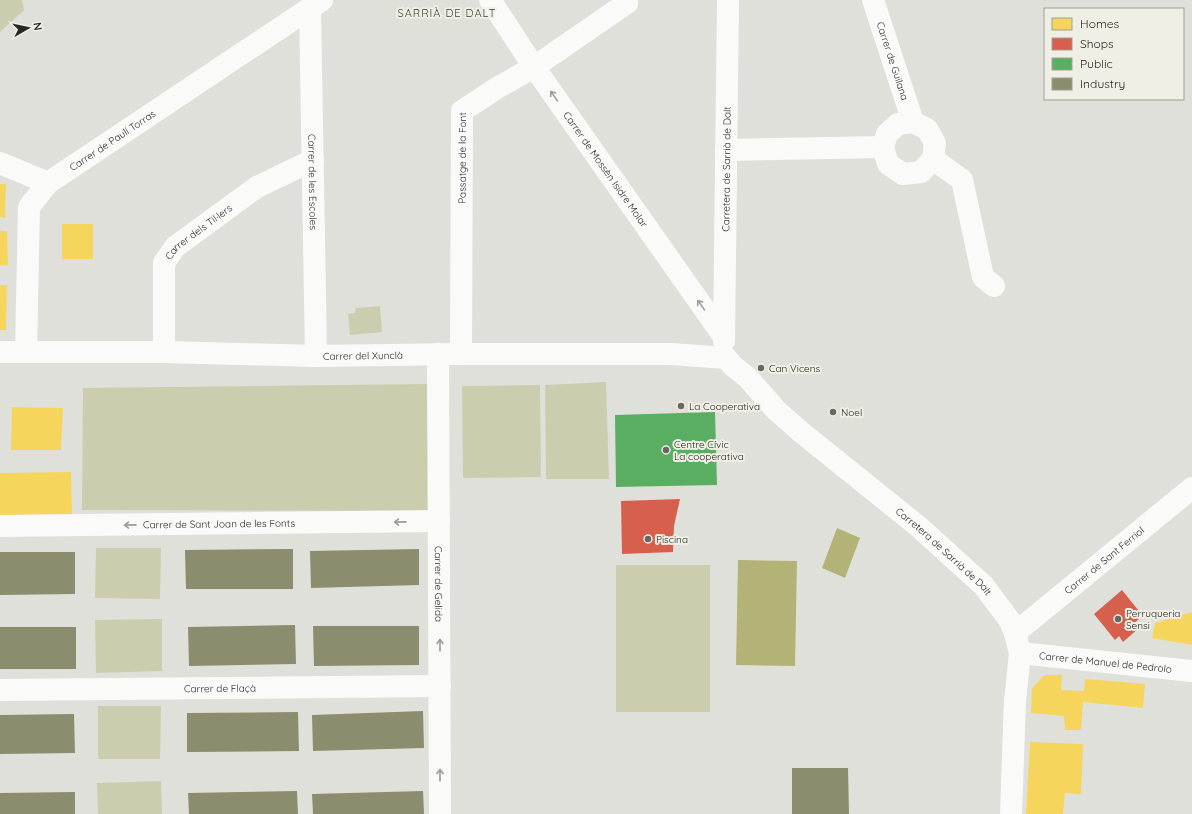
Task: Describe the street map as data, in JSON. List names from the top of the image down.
{
  "streets": {
    "street": [
      "Carrer de Guilana",
      "Carrer de Paulí Torras",
      "Passatge de la Font",
      "Carrer de Mossèn Isidre Molar",
      "Carretera de Sarrià de Dalt",
      "Carrer de les Escoles",
      "Carrer dels Til·lers",
      "Carrer del Xunclà",
      "Carrer de Sant Joan de les Fonts",
      "Carrer de Sant Ferriol",
      "Carrer de Gelida",
      "Carrer de Manuel de Pedrolo",
      "Carrer de Flaçà"
    ]
  },
  "crossings": [
    ["Carrer de Paulí Torras", "Carrer de les Escoles"],
    ["Carrer de Paulí Torras", "Carrer del Xunclà"],
    ["Passatge de la Font", "Carrer de Mossèn Isidre Molar"],
    ["Passatge de la Font", "Carrer del Xunclà"],
    ["Carrer de Mossèn Isidre Molar", "Carretera de Sarrià de Dalt"],
    ["Carrer de Mossèn Isidre Molar", "Carrer del Xunclà"],
    ["Carretera de Sarrià de Dalt", "Carrer del Xunclà"],
    ["Carretera de Sarrià de Dalt", "Carrer de Sant Ferriol"],
    ["Carretera de Sarrià de Dalt", "Carrer de Manuel de Pedrolo"],
    ["Carrer de les Escoles", "Carrer dels Til·lers"],
    ["Carrer de les Escoles", "Carrer del Xunclà"],
    ["Carrer dels Til·lers", "Carrer del Xunclà"],
    ["Carrer del Xunclà", "Carrer de Gelida"],
    ["Carrer de Sant Joan de les Fonts", "Carrer de Gelida"],
    ["Carrer de Sant Ferriol", "Carrer de Manuel de Pedrolo"],
    ["Carrer de Gelida", "Carrer de Flaçà"]
  ],
  "one_way": ["Carrer de Mossèn Isidre Molar", "Carrer de Sant Joan de les Fonts", "Carrer de Gelida"],
  "districts": ["SARRIÀ DE DALT"],
  "places": [
    "Can Vicens",
    "La Cooperativa",
    "Noel",
    "Centre Cívic La cooperativa",
    "Piscina",
    "Perruqueria Sensi"
  ],
  "legend": [
    "Homes",
    "Shops",
    "Public",
    "Industry"
  ],
  "north": "right"
}
